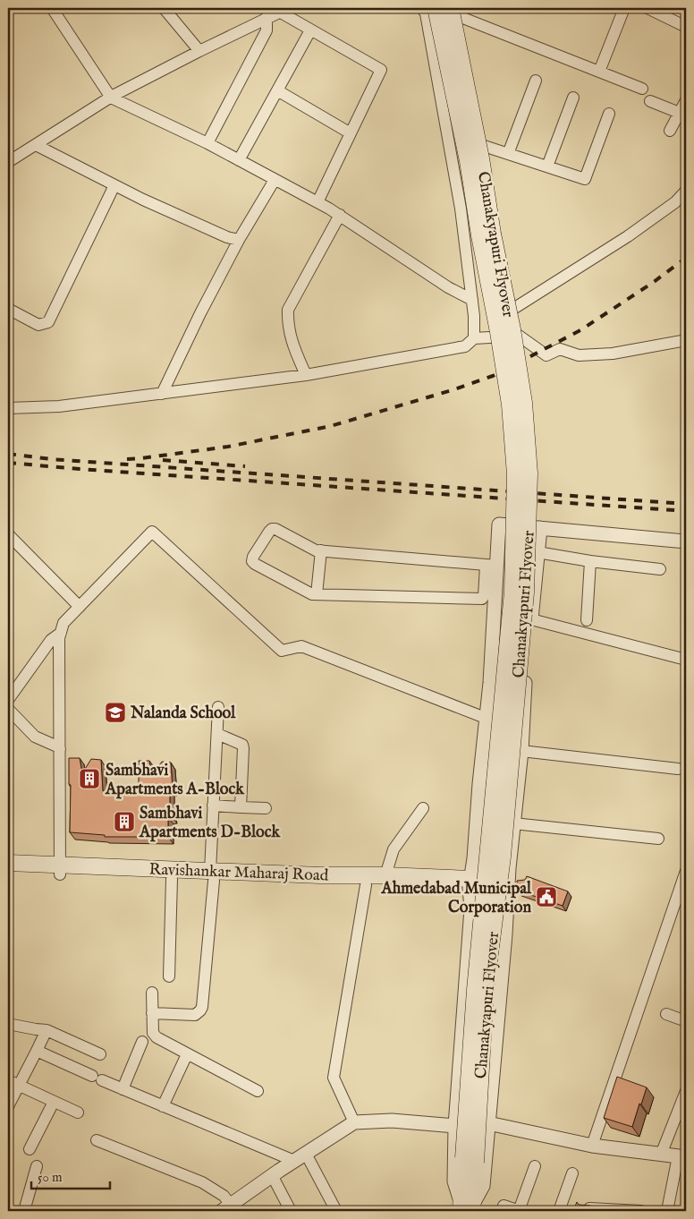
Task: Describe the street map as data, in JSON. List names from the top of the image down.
{
  "streets": {
    "main road": ["Chanakyapuri Flyover", "Ravishankar Maharaj Road"]
  },
  "places": {
    "school or university": ["Nalanda School"],
    "building": ["Sambhavi Apartments A-Block", "Sambhavi Apartments D-Block"],
    "public building": ["Ahmedabad Municipal Corporation"]
  },
  "scale_bar": "50 m"
}
